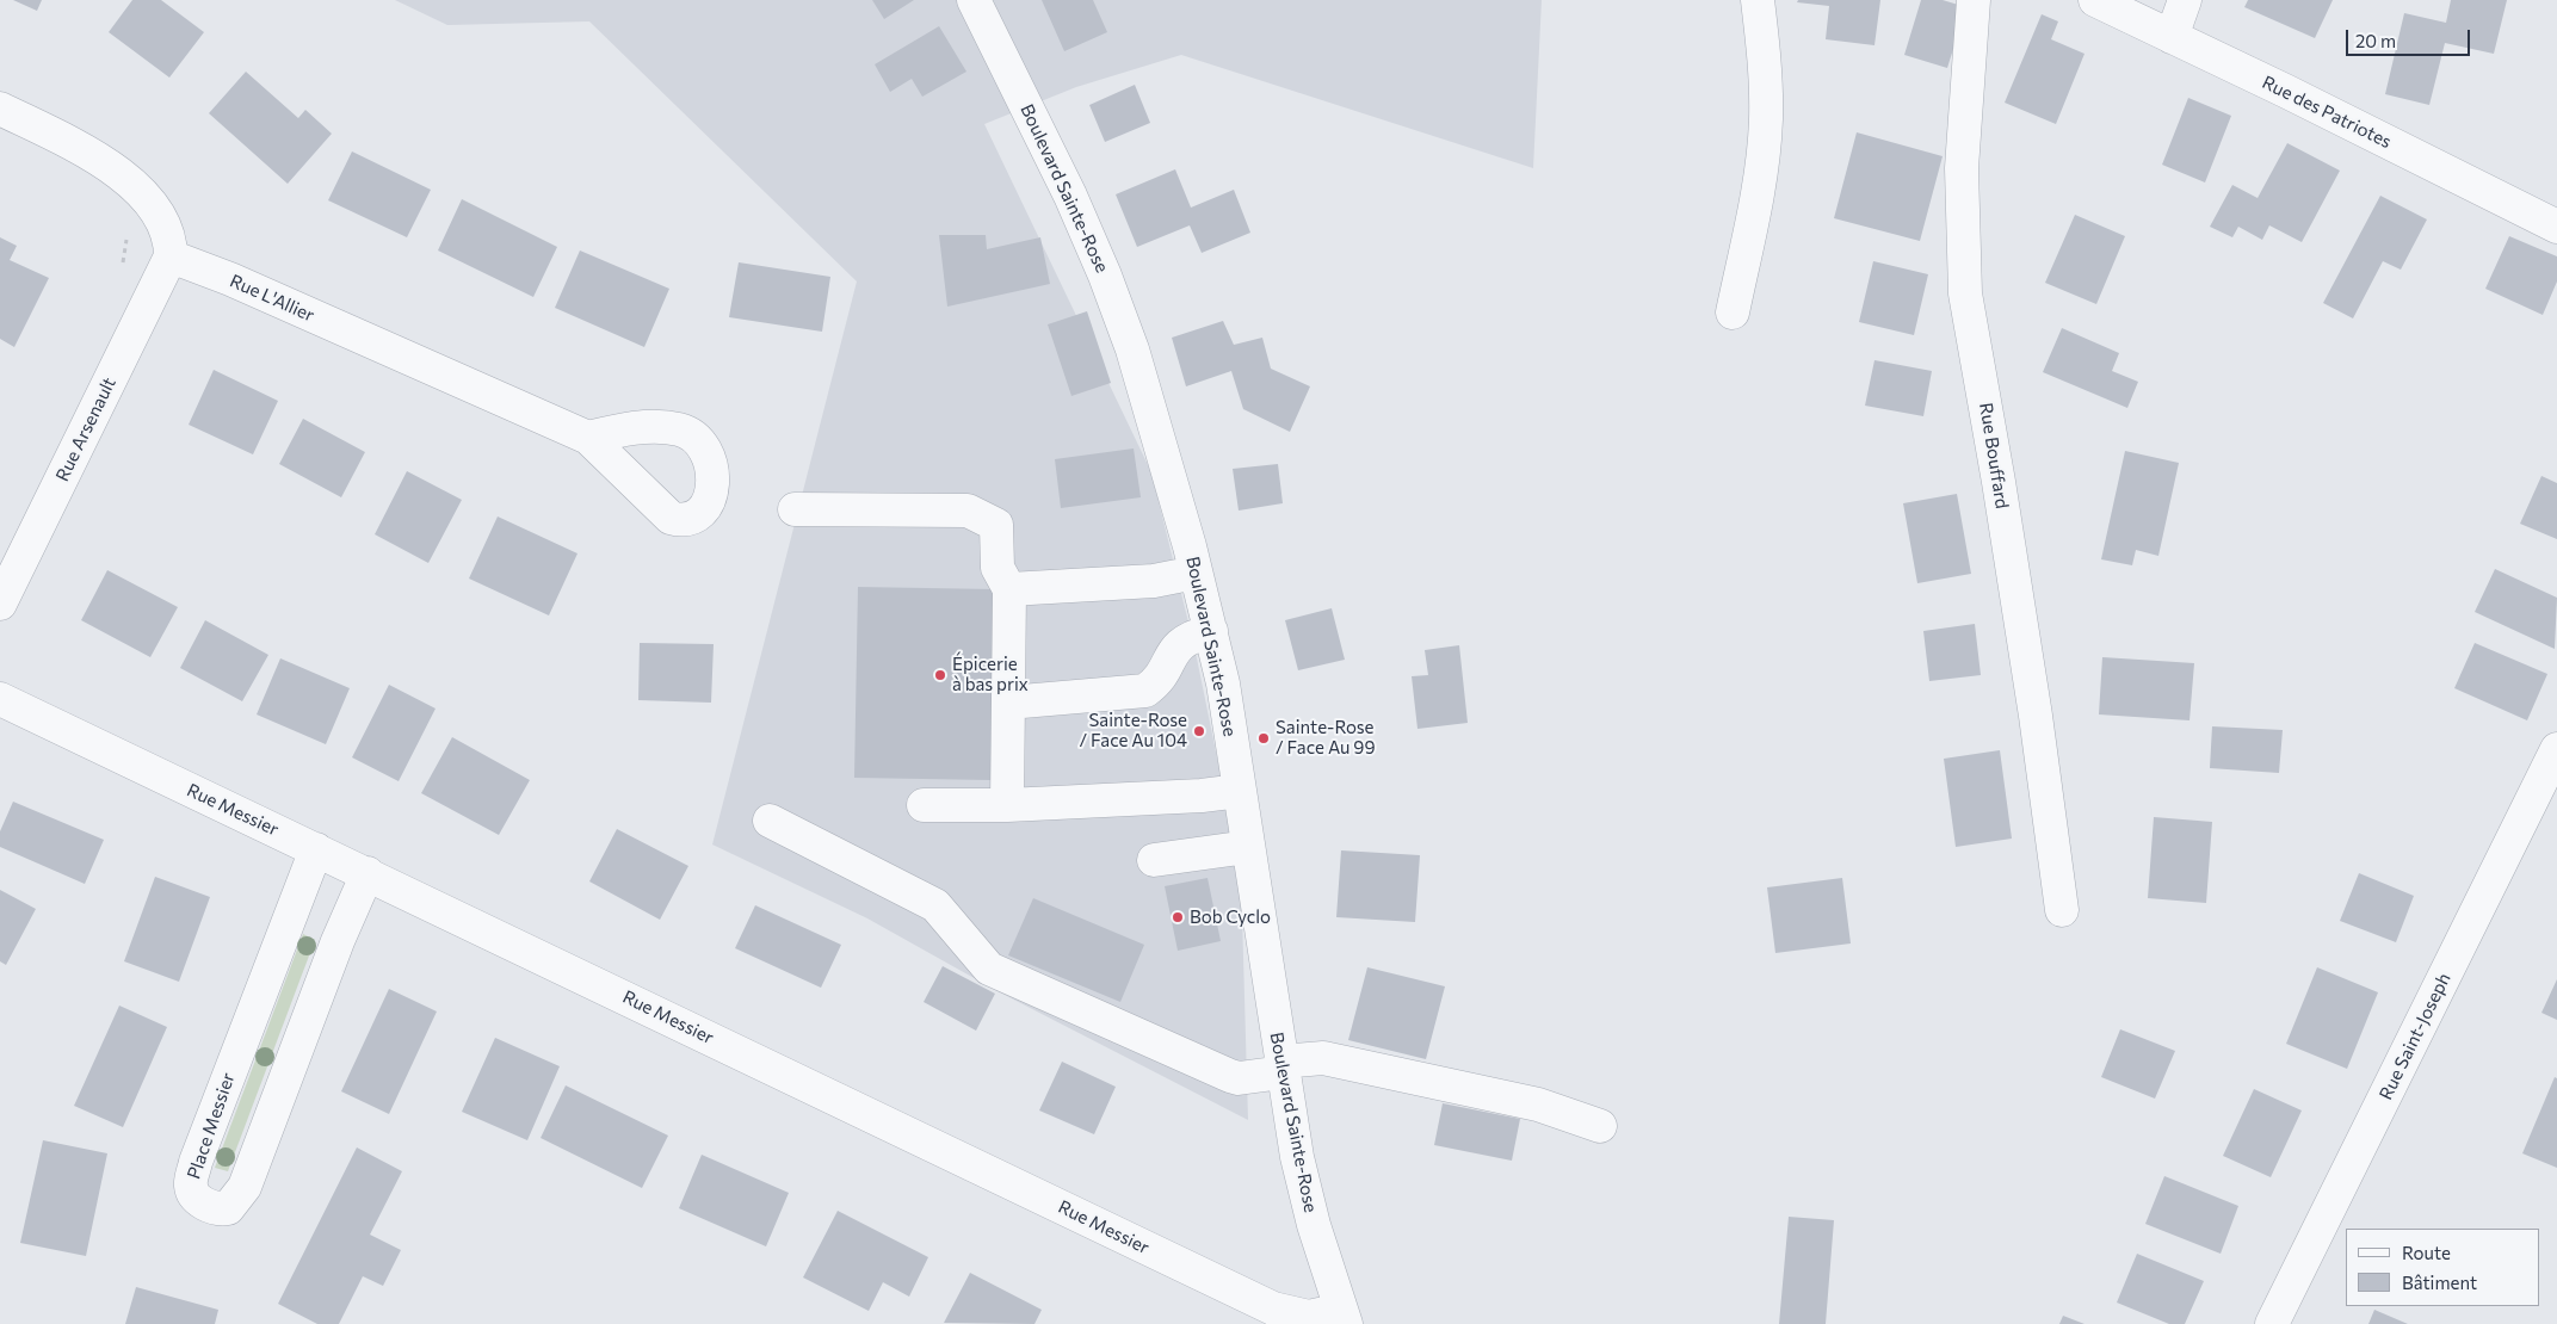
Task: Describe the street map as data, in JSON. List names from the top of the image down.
{
  "streets": {
    "street": [
      "Rue des Patriotes",
      "Boulevard Sainte-Rose",
      "Rue L'Allier",
      "Rue Arsenault",
      "Rue Bouffard",
      "Rue Messier",
      "Rue Saint-Joseph",
      "Place Messier"
    ]
  },
  "crossings": [
    ["Boulevard Sainte-Rose", "Rue Messier"],
    ["Rue L'Allier", "Rue Arsenault"],
    ["Rue Messier", "Place Messier"]
  ],
  "places": [
    "Épicerie à bas prix",
    "Sainte-Rose / Face Au 104",
    "Sainte-Rose / Face Au 99",
    "Bob Cyclo"
  ],
  "legend": ["Route", "Bâtiment"],
  "scale_bar": "20 m"
}
